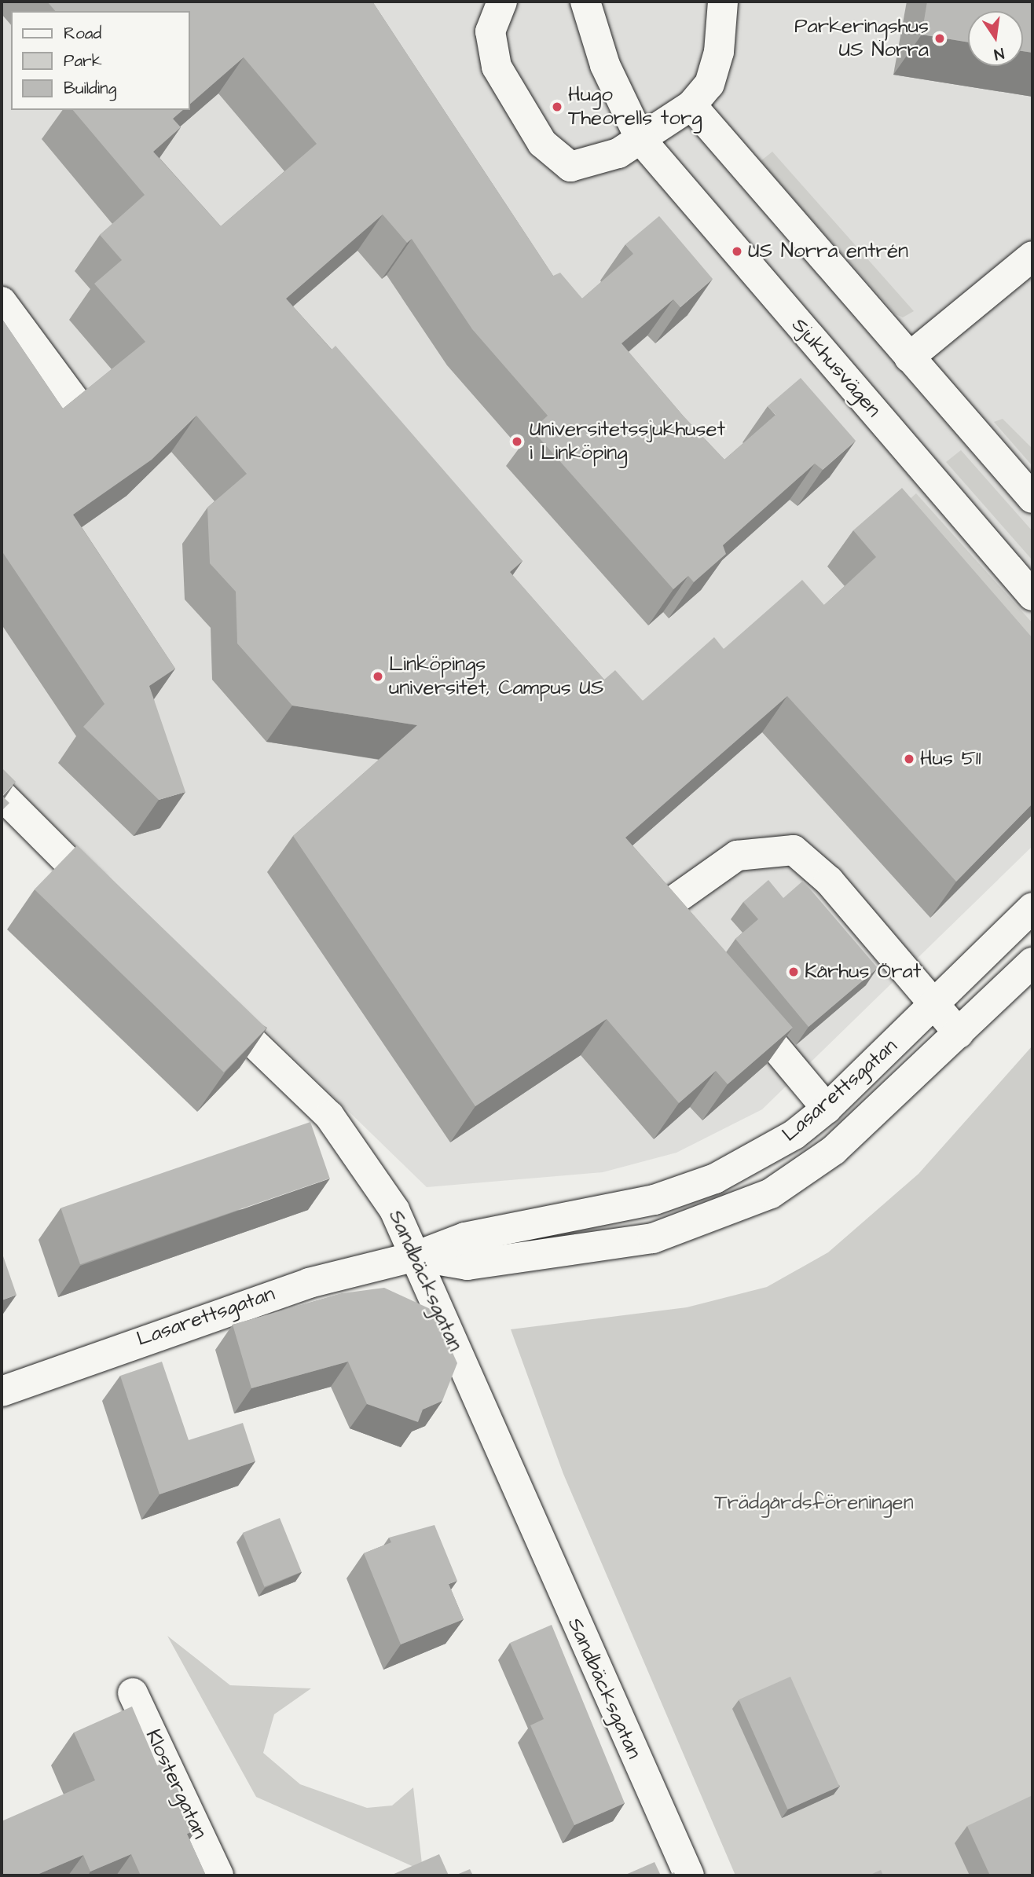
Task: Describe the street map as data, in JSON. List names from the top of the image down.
{
  "streets": {
    "street": [
      "Sjukhusvägen",
      "Lasarettsgatan",
      "Sandbäcksgatan",
      "Klostergatan"
    ]
  },
  "crossings": [
    ["Lasarettsgatan", "Sandbäcksgatan"]
  ],
  "parks": ["Trädgårdsföreningen"],
  "places": [
    "Parkeringshus US Norra",
    "Hugo Theorells torg",
    "US Norra entrén",
    "Universitetssjukhuset i Linköping",
    "Linköpings universitet, Campus US",
    "Hus 511",
    "Kårhus Örat"
  ],
  "legend": ["Road", "Park", "Building"],
  "north": "bottom"
}
